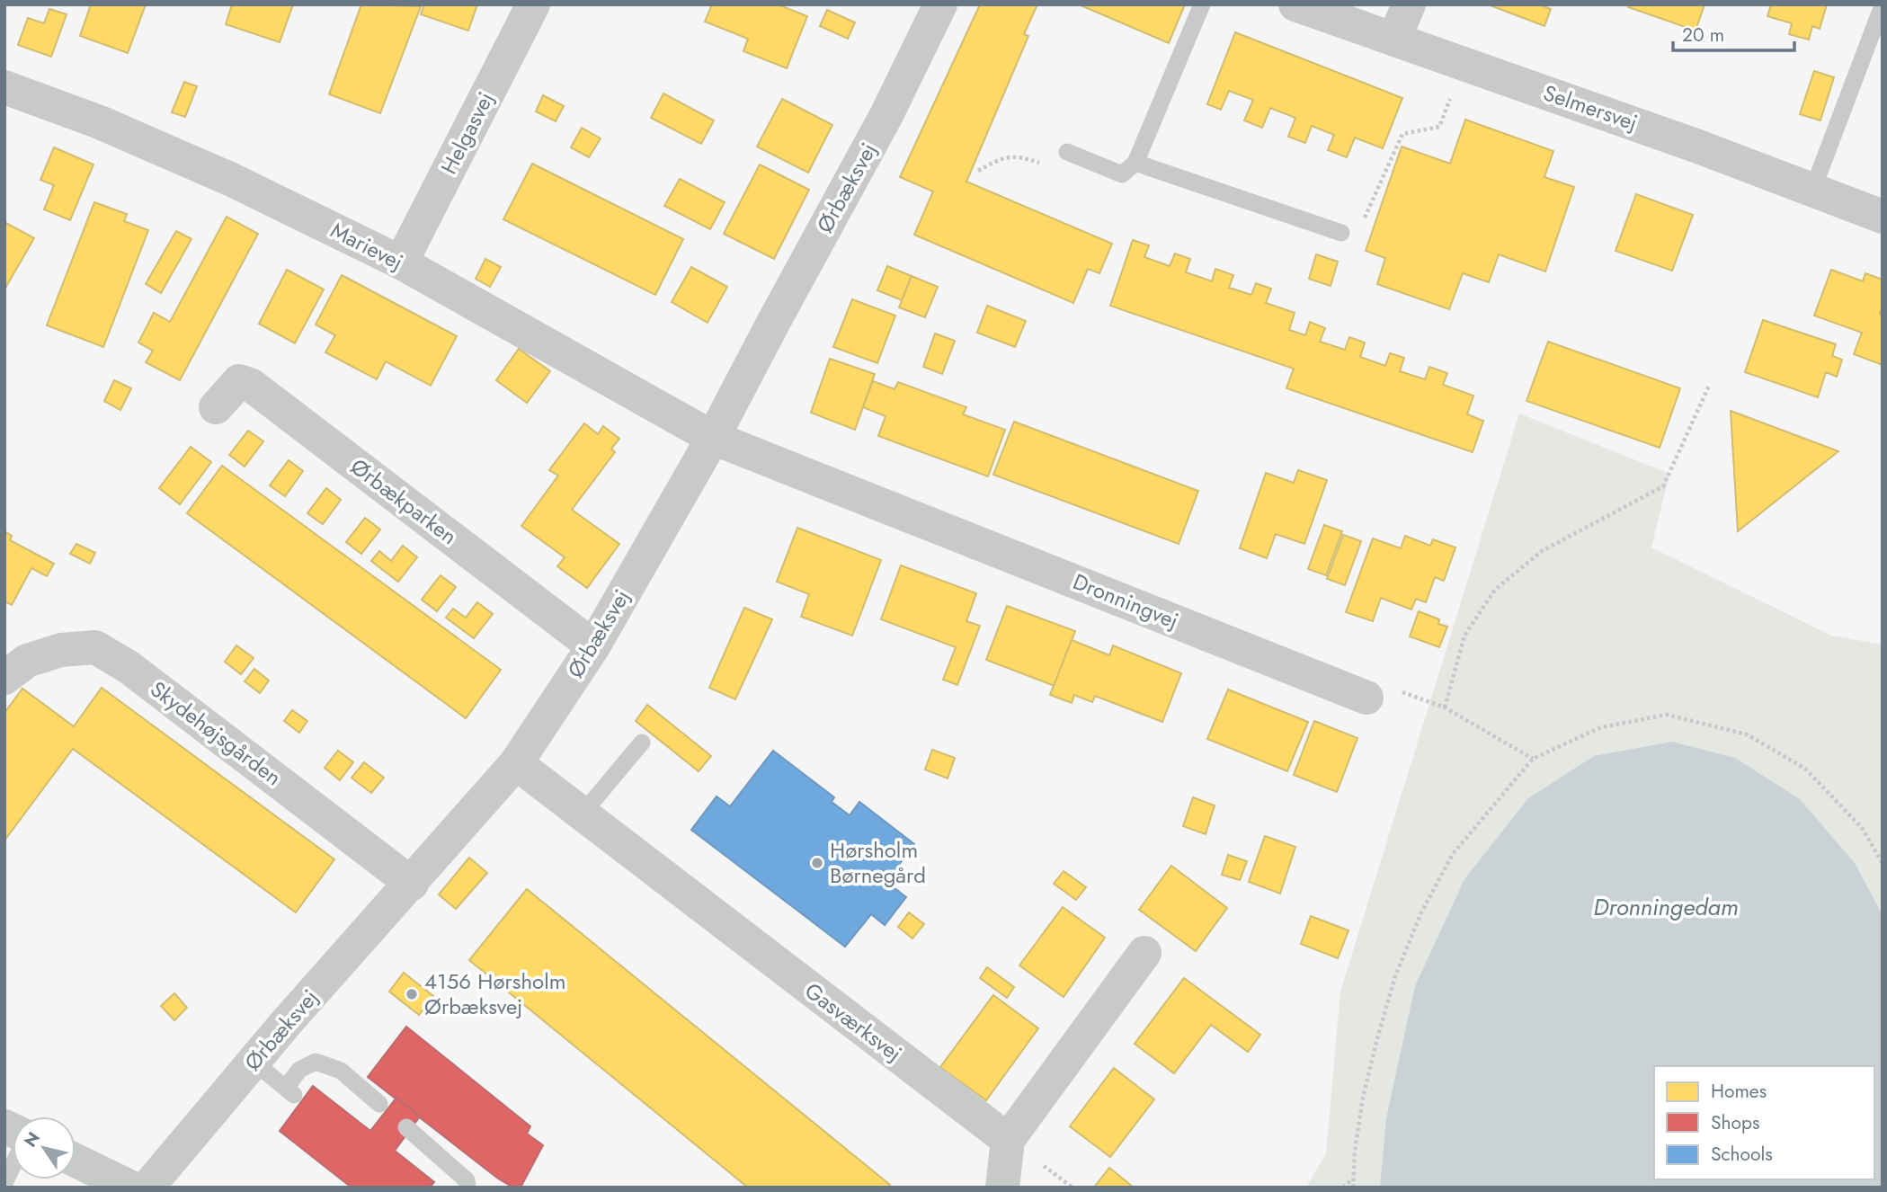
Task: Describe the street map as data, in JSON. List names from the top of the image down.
{
  "streets": {
    "street": [
      "Selmersvej",
      "Helgasvej",
      "Ørbæksvej",
      "Marievej",
      "Ørbækparken",
      "Dronningvej",
      "Skydehøjsgården",
      "Gasværksvej"
    ]
  },
  "crossings": [
    ["Helgasvej", "Marievej"],
    ["Ørbæksvej", "Marievej"],
    ["Ørbæksvej", "Ørbækparken"],
    ["Ørbæksvej", "Dronningvej"],
    ["Ørbæksvej", "Skydehøjsgården"],
    ["Ørbæksvej", "Gasværksvej"],
    ["Marievej", "Dronningvej"]
  ],
  "water": ["Dronningedam"],
  "places": ["Hørsholm Børnegård", "4156 Hørsholm Ørbæksvej"],
  "legend": ["Homes", "Shops", "Schools"],
  "scale_bar": "20 m",
  "north": "top left"
}
